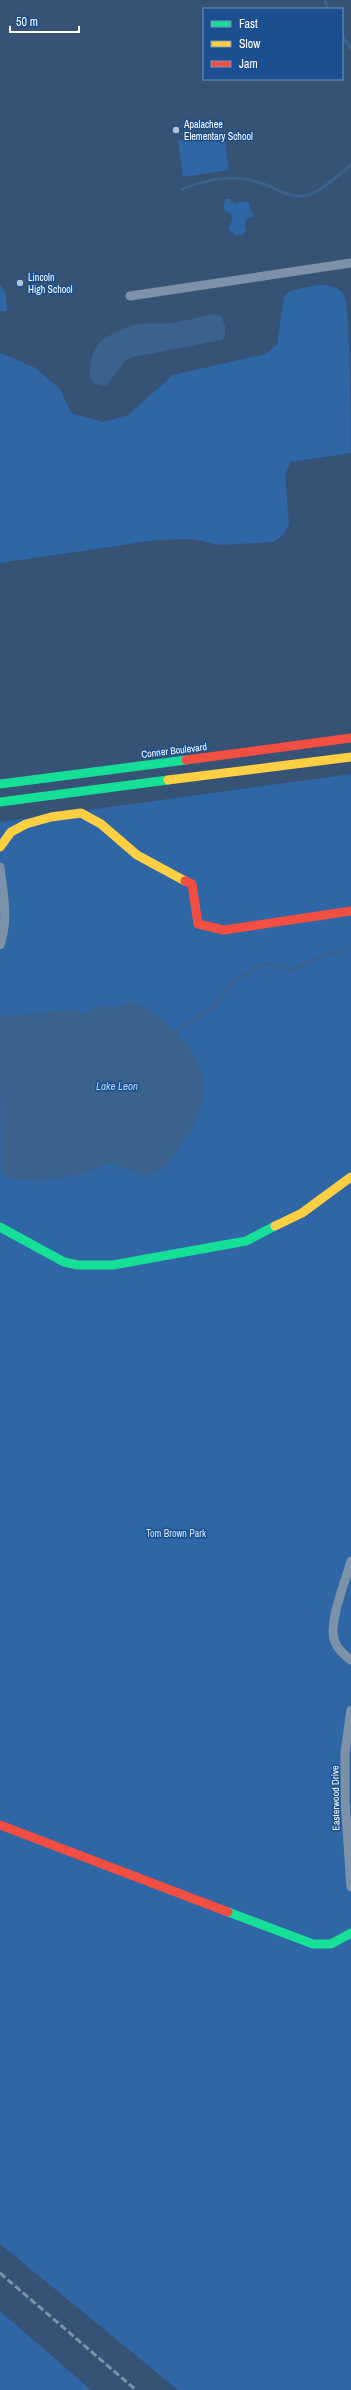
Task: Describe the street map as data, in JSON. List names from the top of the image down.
{
  "streets": {
    "street": ["Conner Boulevard", "Easterwood Drive"]
  },
  "water": ["Lake Leon"],
  "parks": ["Tom Brown Park"],
  "places": ["Apalachee Elementary School", "Lincoln High School"],
  "legend": ["Fast", "Slow", "Jam"],
  "scale_bar": "50 m"
}
